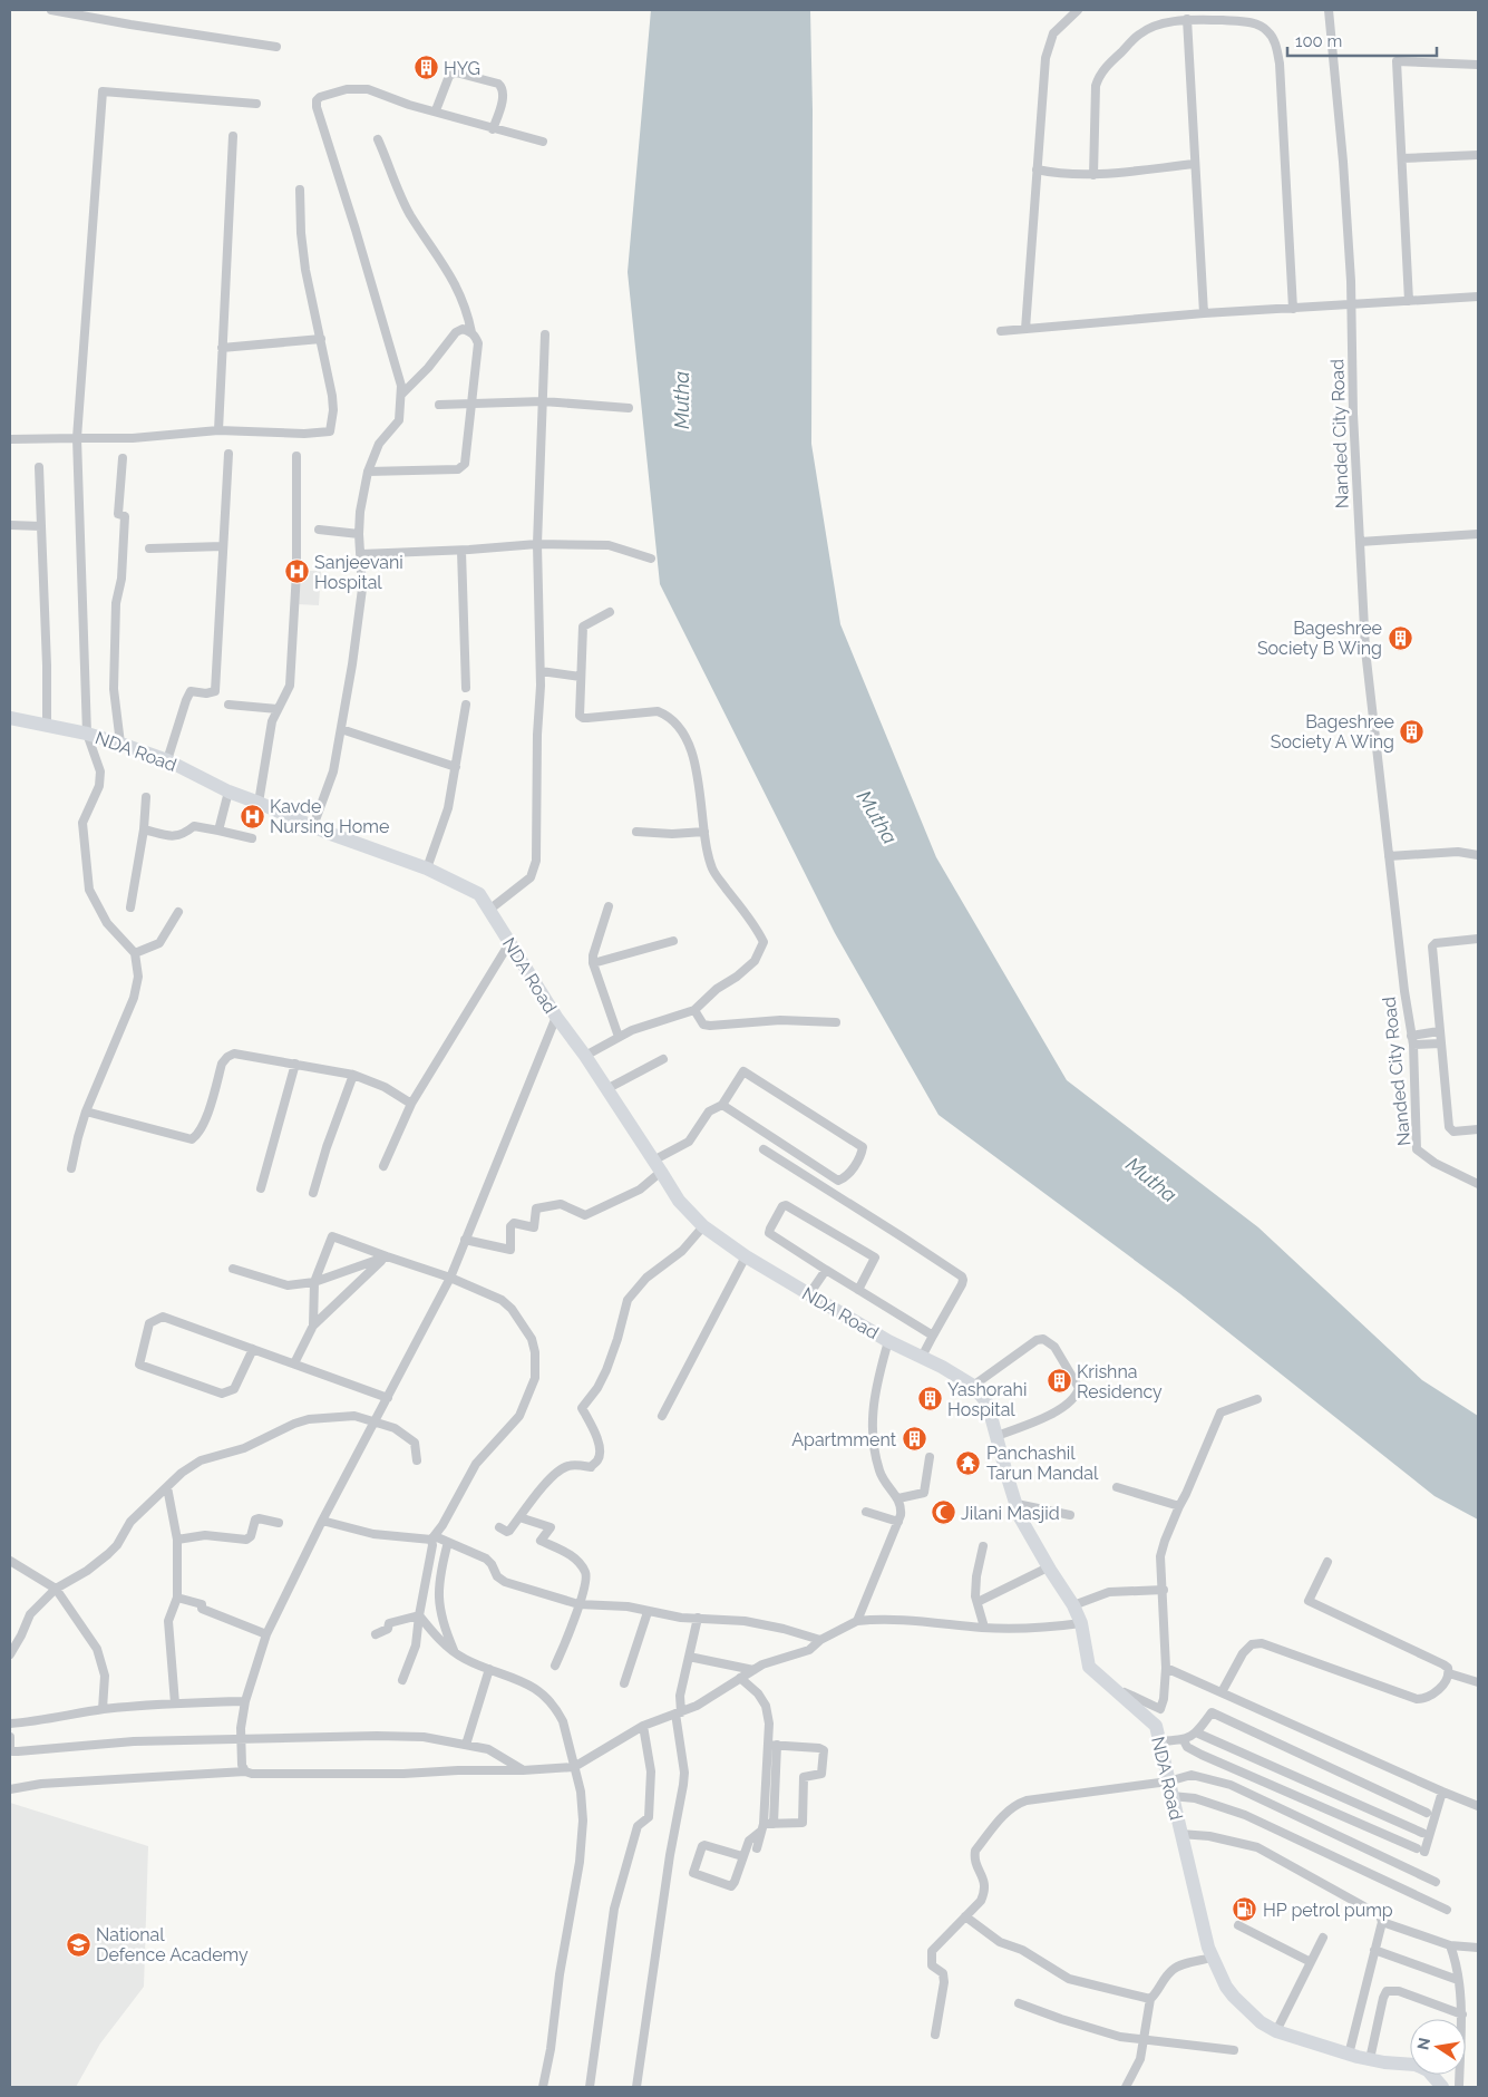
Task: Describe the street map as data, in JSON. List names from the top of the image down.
{
  "streets": {
    "main road": ["NDA Road"],
    "street": ["Nanded City Road"]
  },
  "water": ["Mutha"],
  "places": {
    "building": [
      "HYG",
      "Bageshree Society B Wing",
      "Bageshree Society A Wing",
      "Krishna Residency",
      "Yashorahi Hospital",
      "Apartmment"
    ],
    "hospital": ["Sanjeevani Hospital", "Kavde Nursing Home"],
    "temple": ["Panchashil Tarun Mandal"],
    "mosque": ["Jilani Masjid"],
    "fuel station": ["HP petrol pump"],
    "school or university": ["National Defence Academy"]
  },
  "scale_bar": "100 m",
  "north": "left"
}
